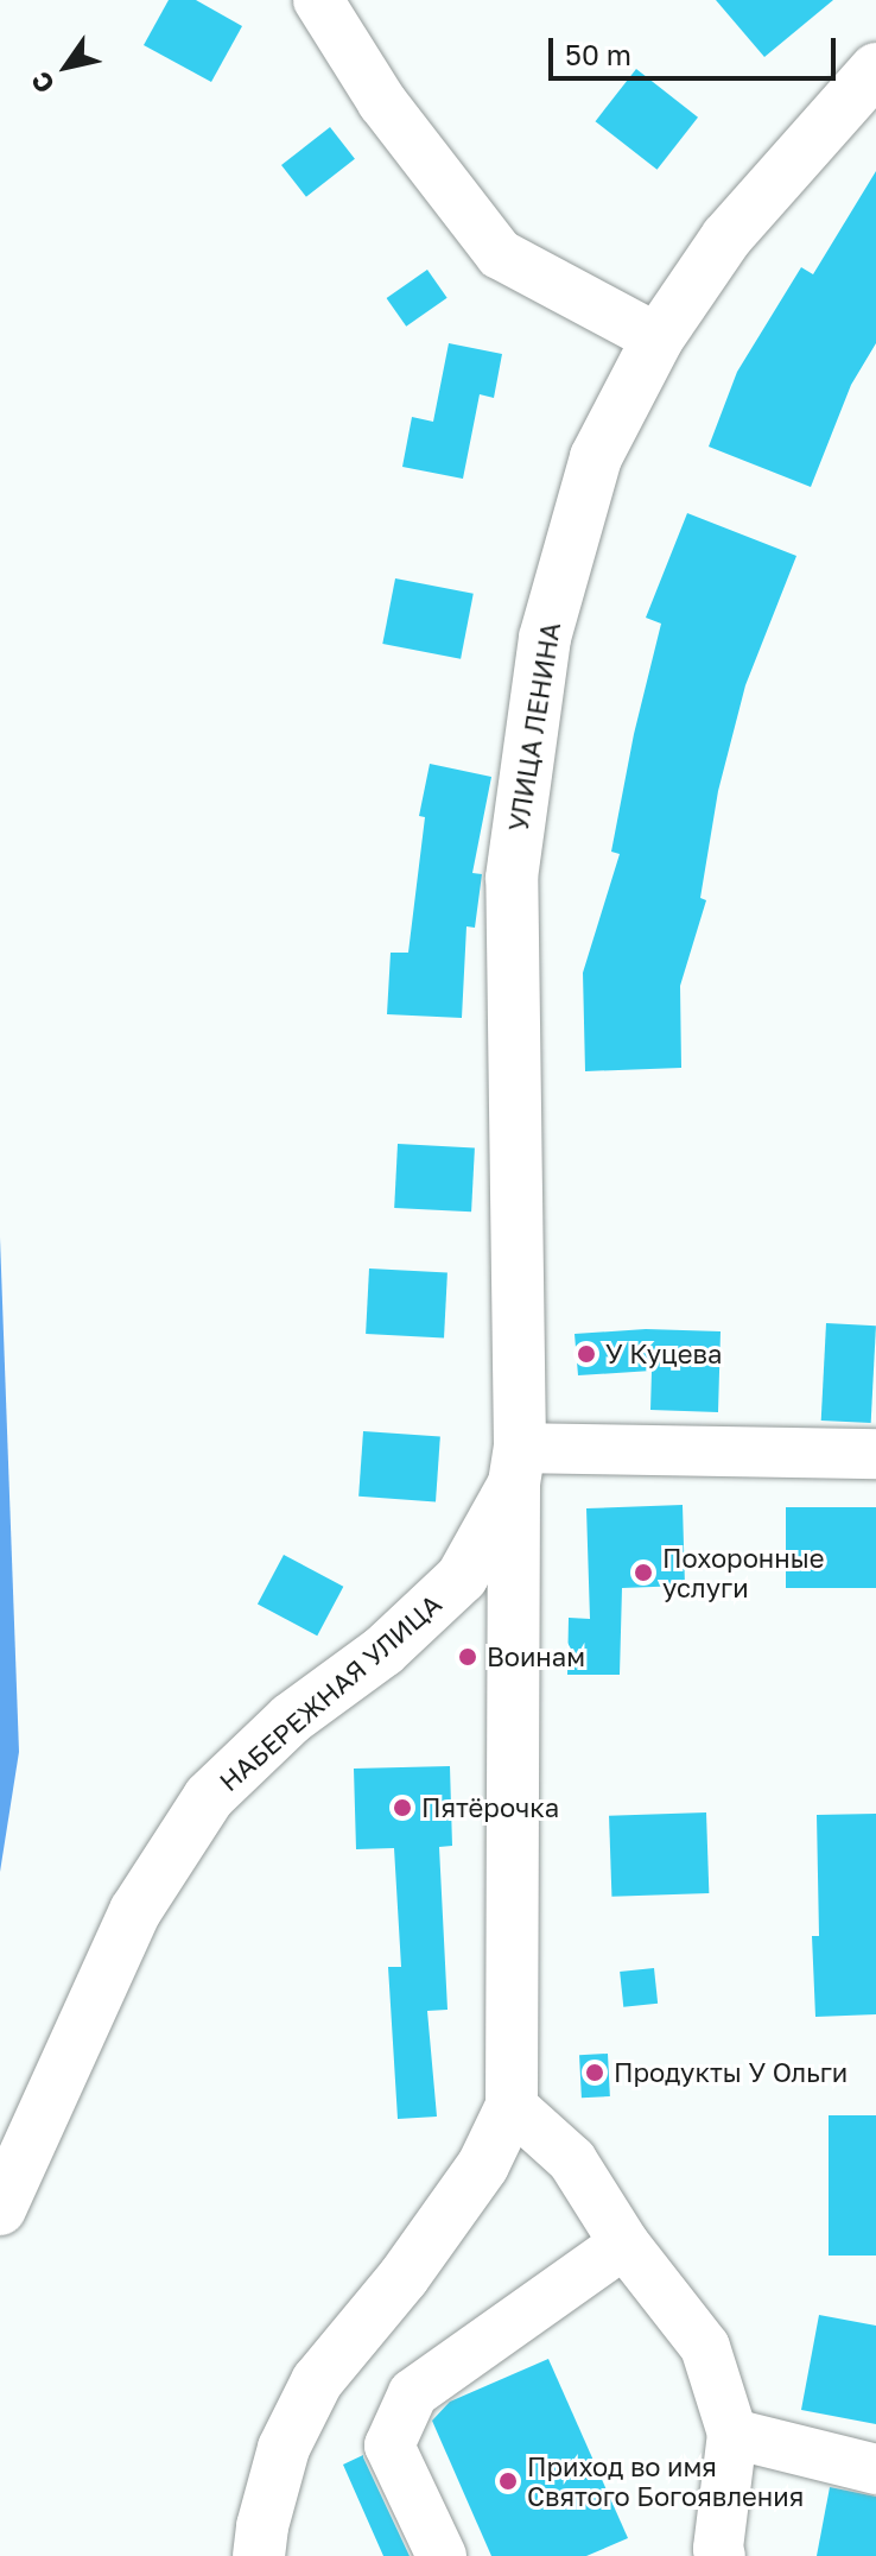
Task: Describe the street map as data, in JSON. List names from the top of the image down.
{
  "streets": {
    "main road": ["УЛИЦА ЛЕНИНА", "НАБЕРЕЖНАЯ УЛИЦА"]
  },
  "crossings": [
    ["УЛИЦА ЛЕНИНА", "НАБЕРЕЖНАЯ УЛИЦА"]
  ],
  "places": [
    "У Куцева",
    "Похоронные услуги",
    "Воинам",
    "Пятёрочка",
    "Продукты У Ольги",
    "Приход во имя Святого Богоявления"
  ],
  "scale_bar": "50 m",
  "north": "bottom left"
}
